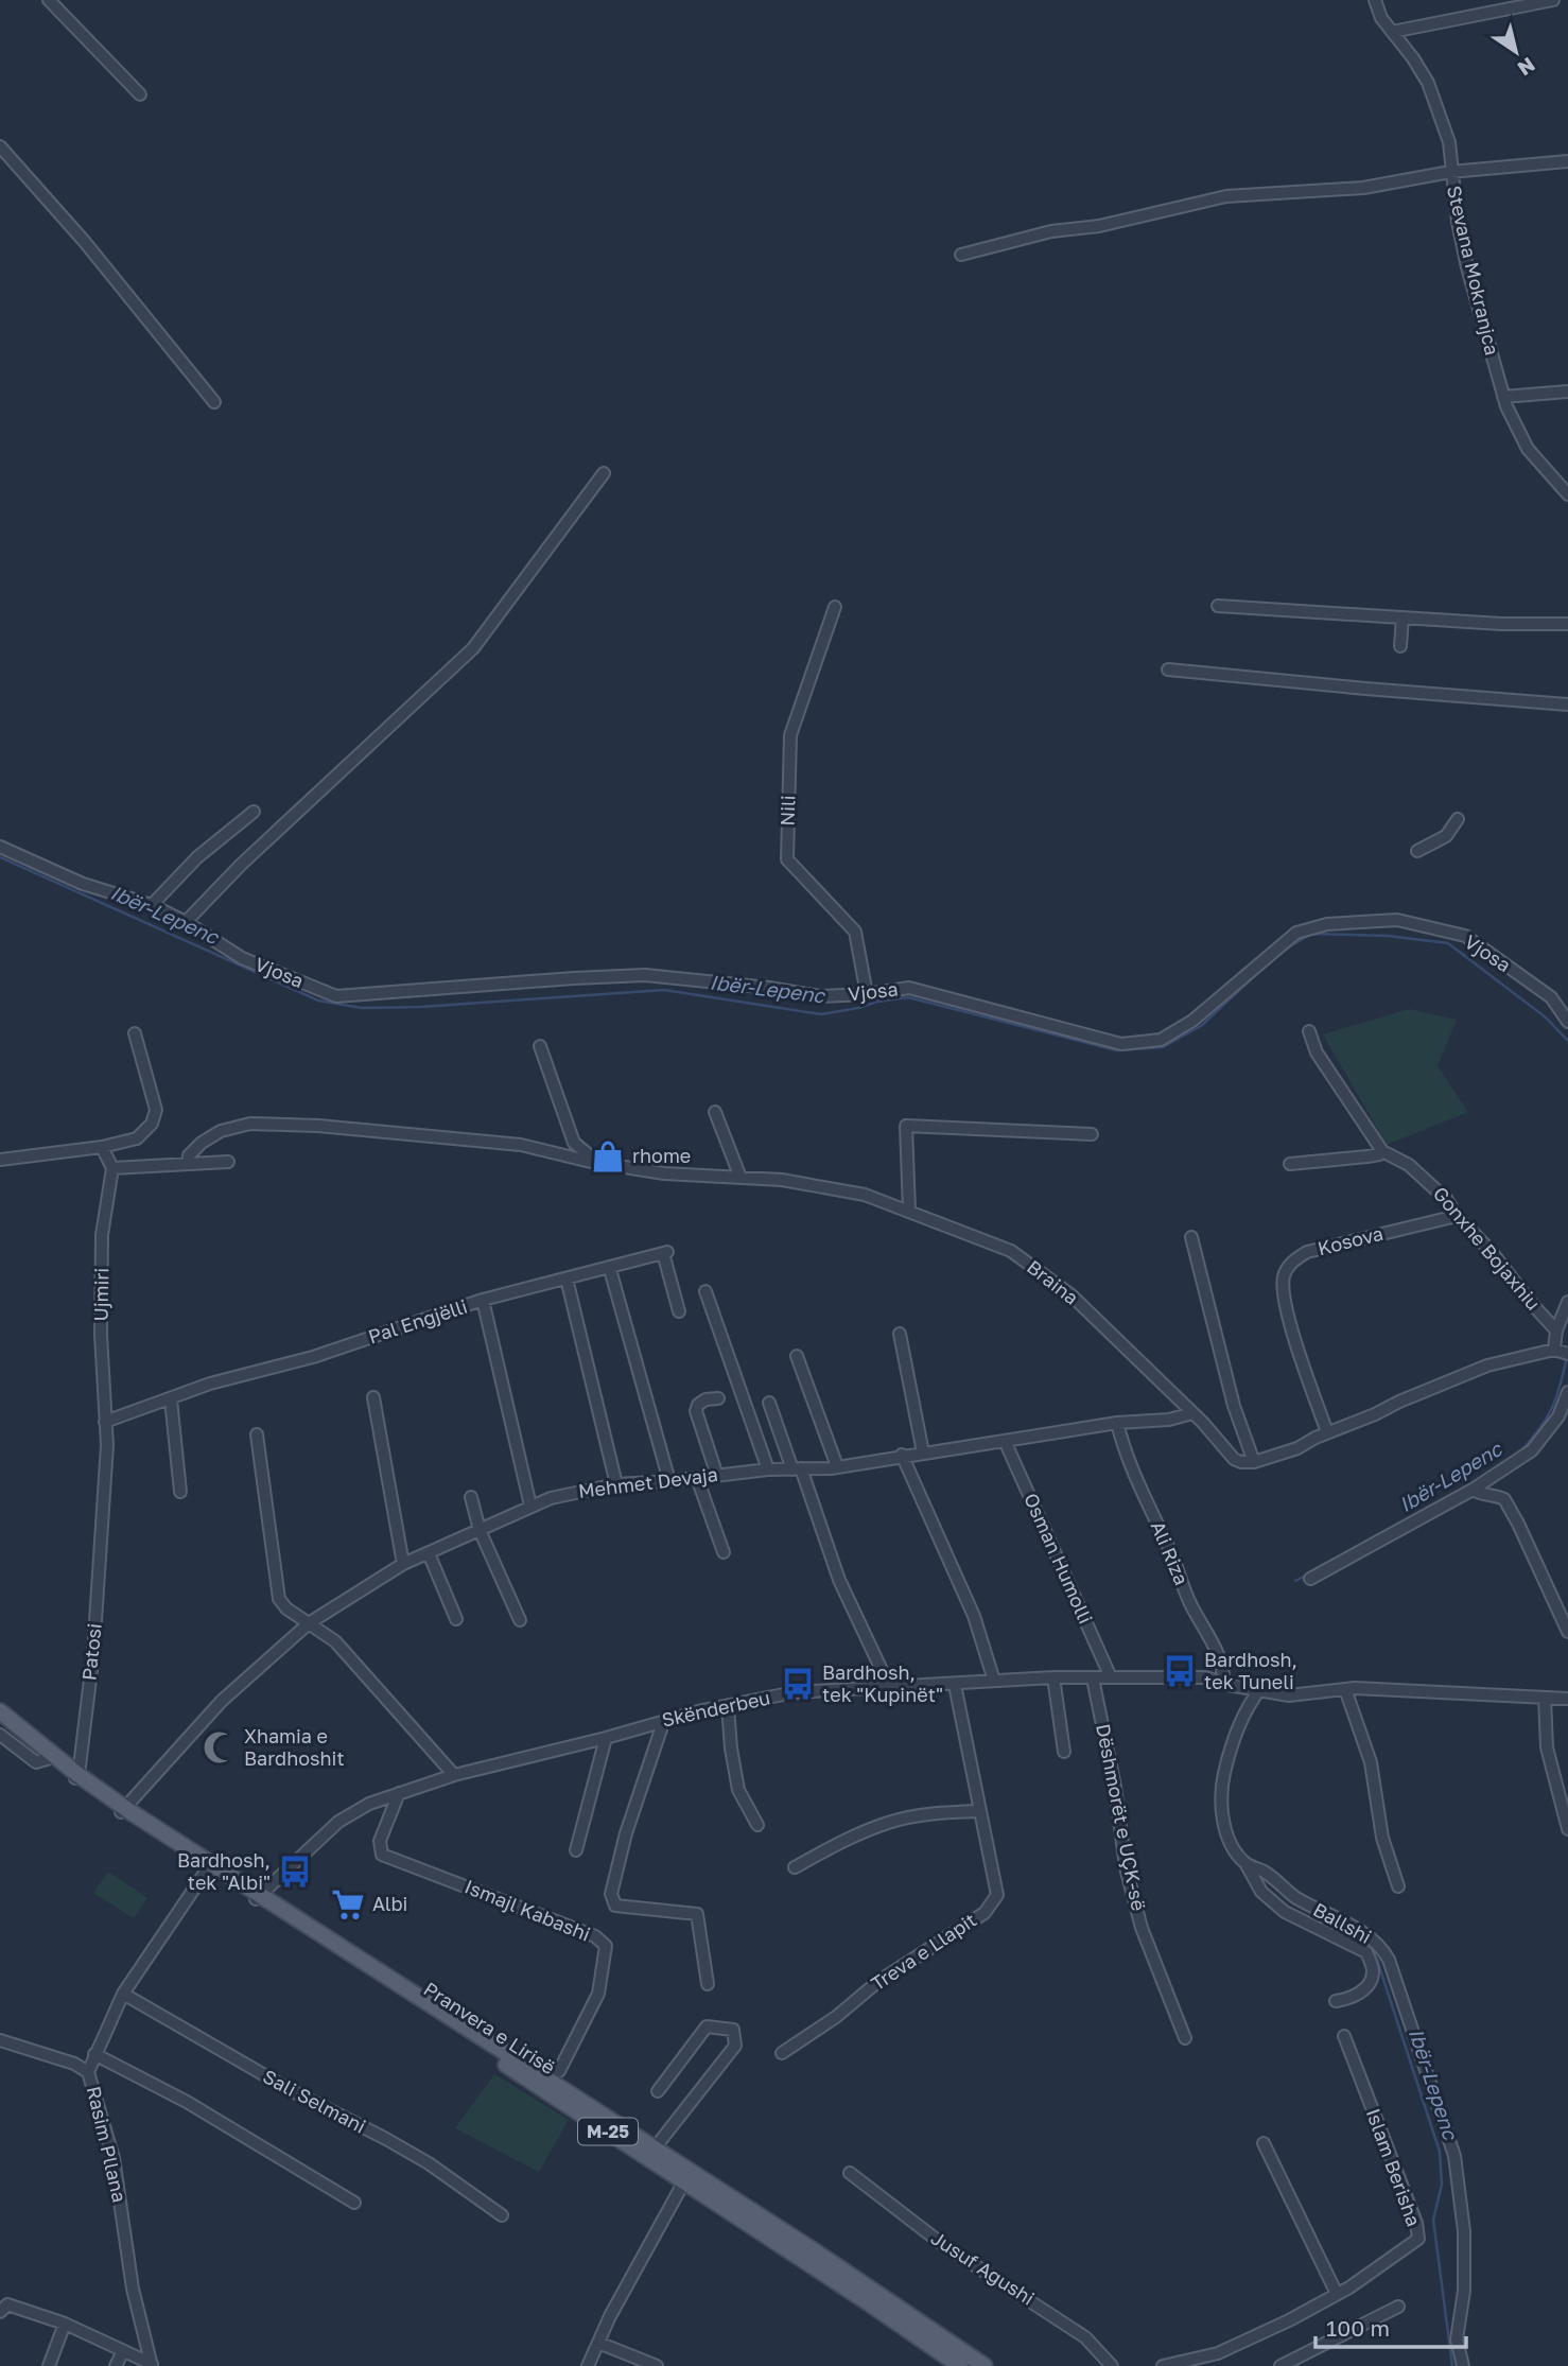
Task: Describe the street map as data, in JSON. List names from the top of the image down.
{
  "streets": {
    "main road": ["Pranvera e Lirisë", "M-25"],
    "street": [
      "Stevana Mokranjca",
      "Nili",
      "Vjosa",
      "Kosova",
      "Gonxhe Bojaxhiu",
      "Braina",
      "Ujmiri",
      "Pal Engjëlli",
      "Mehmet Devaja",
      "Ali Riza",
      "Osman Humolli",
      "Patosi",
      "Skënderbeu",
      "Dëshmorët e UÇK-së",
      "Ismajl Kabashi",
      "Ballshi",
      "Treva e Llapit",
      "Sali Selmani",
      "Rasim Pllana",
      "Islam Berisha",
      "Jusuf Agushi"
    ]
  },
  "crossings": [
    ["Nili", "Vjosa"],
    ["Kosova", "Gonxhe Bojaxhiu"],
    ["Braina", "Mehmet Devaja"],
    ["Ujmiri", "Pal Engjëlli"],
    ["Ujmiri", "Patosi"],
    ["Pal Engjëlli", "Patosi"],
    ["Mehmet Devaja", "Ali Riza"],
    ["Mehmet Devaja", "Osman Humolli"],
    ["Mehmet Devaja", "Pranvera e Lirisë"],
    ["Ali Riza", "Skënderbeu"],
    ["Osman Humolli", "Skënderbeu"],
    ["Patosi", "Pranvera e Lirisë"],
    ["Skënderbeu", "Dëshmorët e UÇK-së"],
    ["Skënderbeu", "Ismajl Kabashi"],
    ["Skënderbeu", "Treva e Llapit"],
    ["Skënderbeu", "Pranvera e Lirisë"],
    ["Pranvera e Lirisë", "Rasim Pllana"],
    ["Sali Selmani", "Rasim Pllana"]
  ],
  "water": ["Ibër-Lepenc"],
  "places": {
    "shop": ["rhome"],
    "bus stop": ["Bardhosh, tek Tuneli", "Bardhosh, tek \"Kupinët\"", "Bardhosh, tek \"Albi\""],
    "mosque": ["Xhamia e Bardhoshit"],
    "supermarket": ["Albi"]
  },
  "scale_bar": "100 m",
  "north": "bottom right"
}
